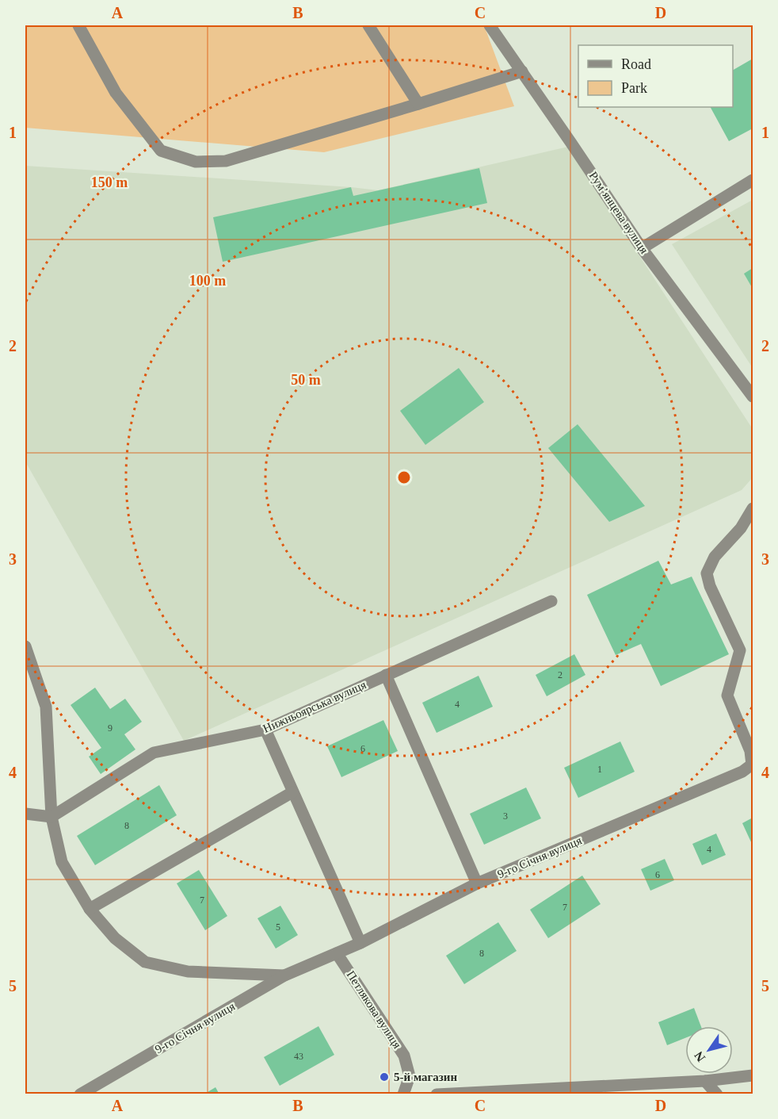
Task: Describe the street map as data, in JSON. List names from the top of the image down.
{
  "streets": {
    "street": [
      "Рум’янцева вулиця",
      "Нижньоярська вулиця",
      "9-го Січня вулиця",
      "Петлякова вулиця"
    ]
  },
  "crossings": [
    ["9-го Січня вулиця", "Петлякова вулиця"]
  ],
  "places": ["5-й магазин"],
  "house_numbers": [
    "2",
    "4",
    "9",
    "6",
    "1",
    "3",
    "8",
    "4",
    "6",
    "7",
    "7",
    "5",
    "8",
    "43"
  ],
  "legend": ["Road", "Park"],
  "north": "bottom left",
  "grid": {
    "columns": [
      "A",
      "B",
      "C",
      "D"
    ],
    "rows": [
      "1",
      "2",
      "3",
      "4",
      "5"
    ]
  },
  "rings": ["150 m", "100 m", "50 m"]
}
